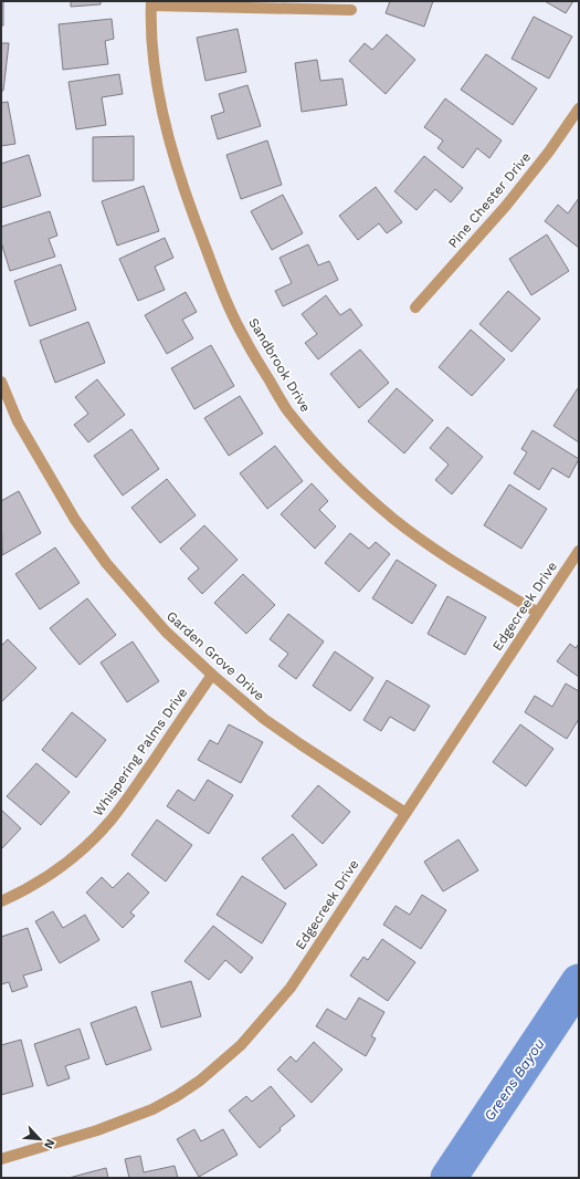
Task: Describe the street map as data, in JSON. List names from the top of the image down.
{
  "streets": {
    "street": [
      "Pine Chester Drive",
      "Sandbrook Drive",
      "Edgecreek Drive",
      "Garden Grove Drive",
      "Whispering Palms Drive"
    ]
  },
  "crossings": [
    ["Sandbrook Drive", "Edgecreek Drive"],
    ["Edgecreek Drive", "Garden Grove Drive"],
    ["Garden Grove Drive", "Whispering Palms Drive"]
  ],
  "water": ["Greens Bayou"],
  "north": "bottom right"
}
